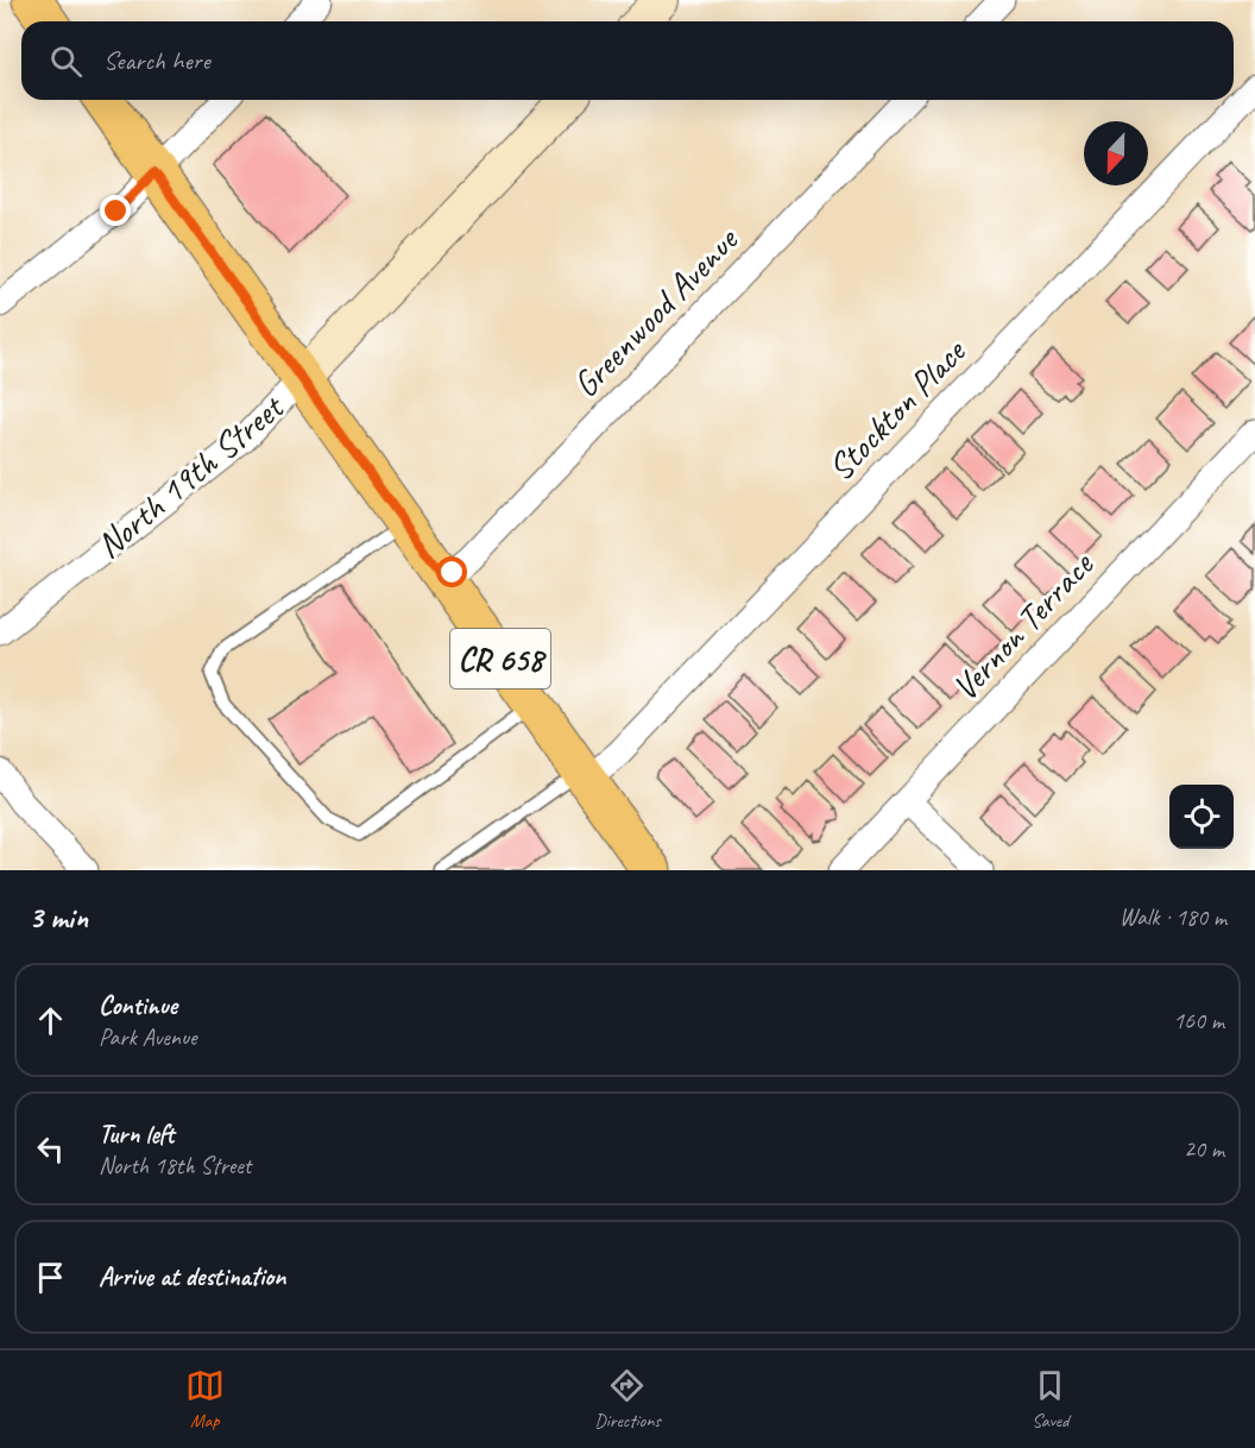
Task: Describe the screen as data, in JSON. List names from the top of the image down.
{
  "streets": {
    "main road": ["CR 658"],
    "street": [
      "Greenwood Avenue",
      "Stockton Place",
      "North 19th Street",
      "Vernon Terrace"
    ]
  },
  "crossings": [
    ["Greenwood Avenue", "CR 658"],
    ["Stockton Place", "CR 658"],
    ["North 19th Street", "CR 658"]
  ],
  "north": "bottom",
  "page": {
    "search": "Search here",
    "heading": ["3 min", "Walk · 180 m"],
    "list": [
      ["Continue", "Park Avenue", "160 m"],
      ["Turn left", "North 18th Street", "20 m"],
      "Arrive at destination"
    ],
    "nav": ["Map", "Directions", "Saved"]
  }
}
